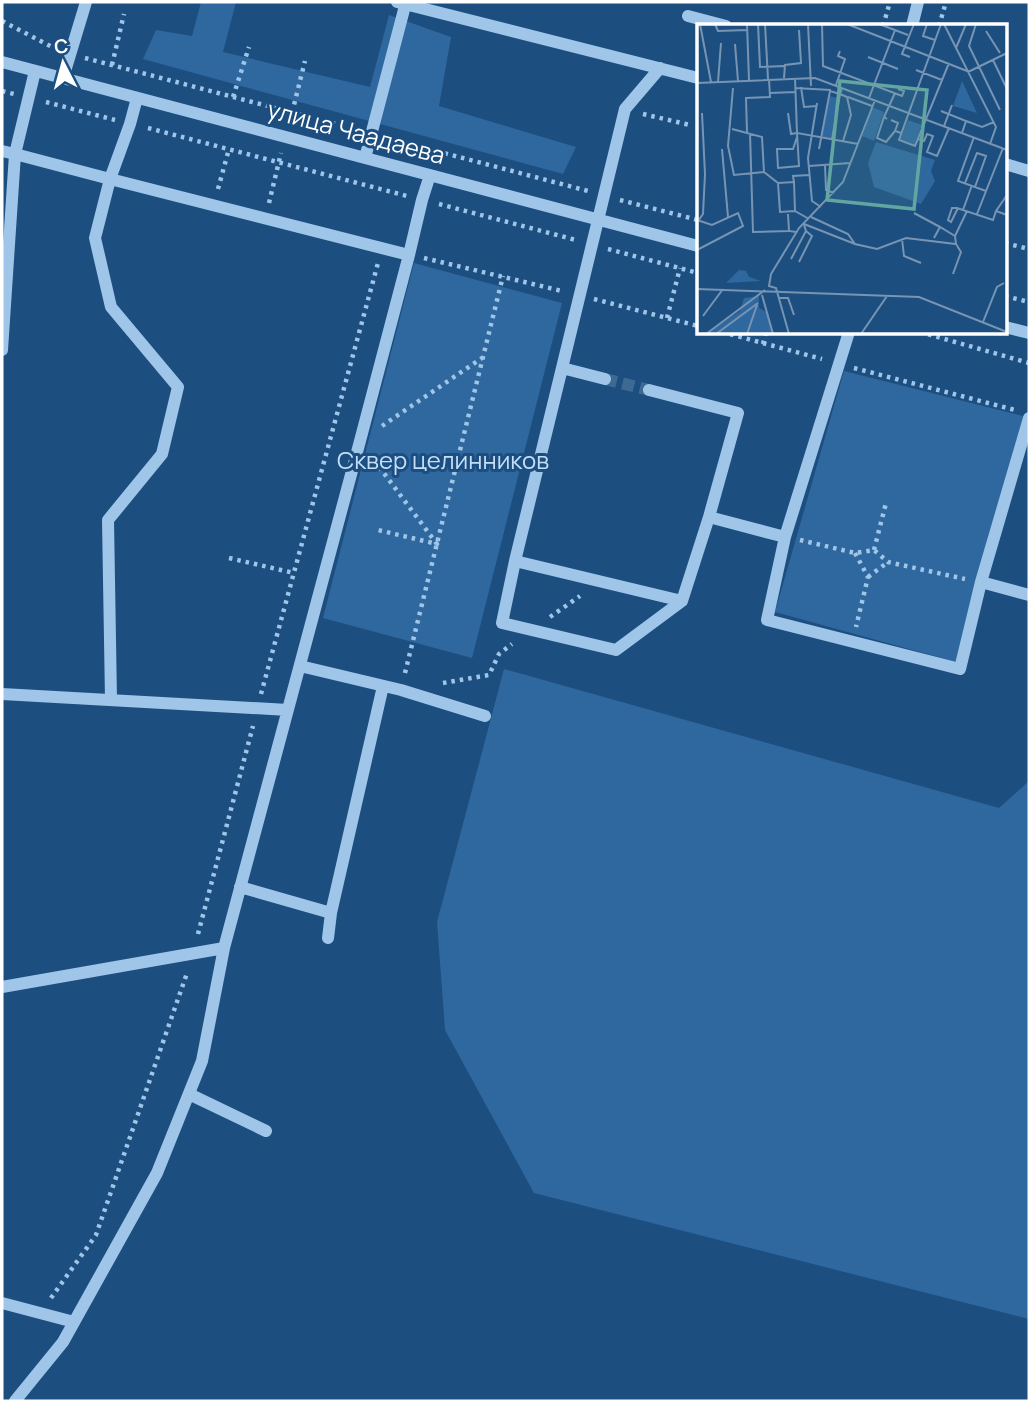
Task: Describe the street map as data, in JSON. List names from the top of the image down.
{
  "streets": {
    "street": ["улица Чаадаева"]
  },
  "parks": ["Сквер целинников"],
  "north": "top"
}
